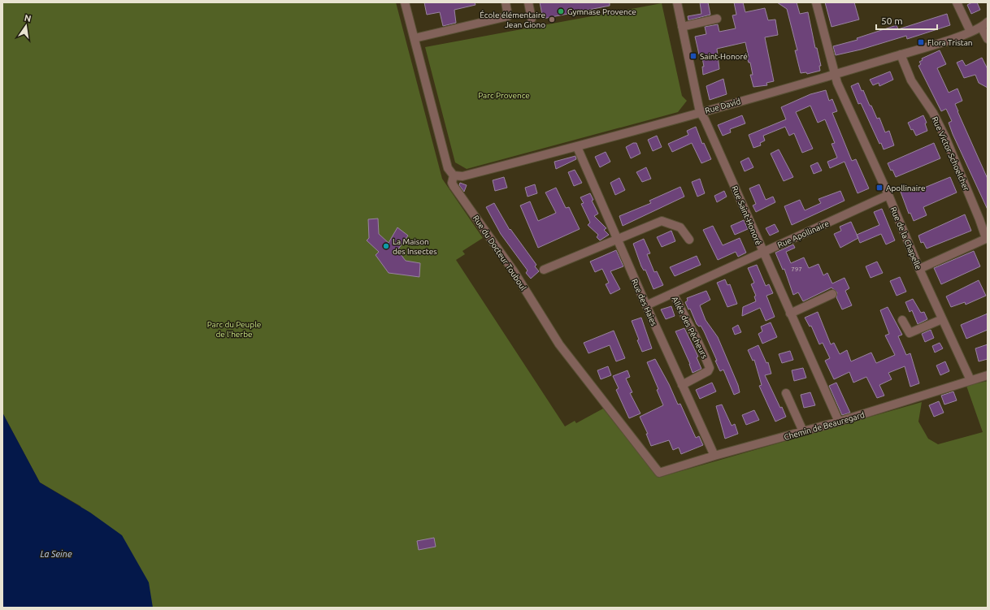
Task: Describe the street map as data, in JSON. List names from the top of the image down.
{
  "streets": {
    "street": [
      "Rue David",
      "Rue Victor Schoelcher",
      "Rue Saint-Honoré",
      "Rue Apollinaire",
      "Rue de la Chapelle",
      "Rue du Docteur Touboul",
      "Rue des Haies",
      "Allée des Pêcheurs",
      "Chemin de Beauregard"
    ]
  },
  "crossings": [
    ["Rue David", "Rue Victor Schoelcher"],
    ["Rue David", "Rue Saint-Honoré"],
    ["Rue David", "Rue de la Chapelle"],
    ["Rue David", "Rue du Docteur Touboul"],
    ["Rue David", "Rue des Haies"],
    ["Rue Saint-Honoré", "Rue Apollinaire"],
    ["Rue Saint-Honoré", "Chemin de Beauregard"],
    ["Rue Apollinaire", "Rue de la Chapelle"],
    ["Rue Apollinaire", "Rue des Haies"],
    ["Rue Apollinaire", "Allée des Pêcheurs"],
    ["Rue de la Chapelle", "Chemin de Beauregard"],
    ["Rue du Docteur Touboul", "Chemin de Beauregard"],
    ["Rue des Haies", "Allée des Pêcheurs"],
    ["Rue des Haies", "Chemin de Beauregard"]
  ],
  "water": ["La Seine"],
  "parks": ["Parc Provence", "Parc du Peuple de l'herbe"],
  "places": {
    "other": ["Gymnase Provence", "École élémentaire Jean Giono", "La Maison des Insectes"],
    "transit": ["Flora Tristan", "Saint-Honoré", "Apollinaire"]
  },
  "house_numbers": ["797"],
  "scale_bar": "50 m",
  "north": "top"
}
